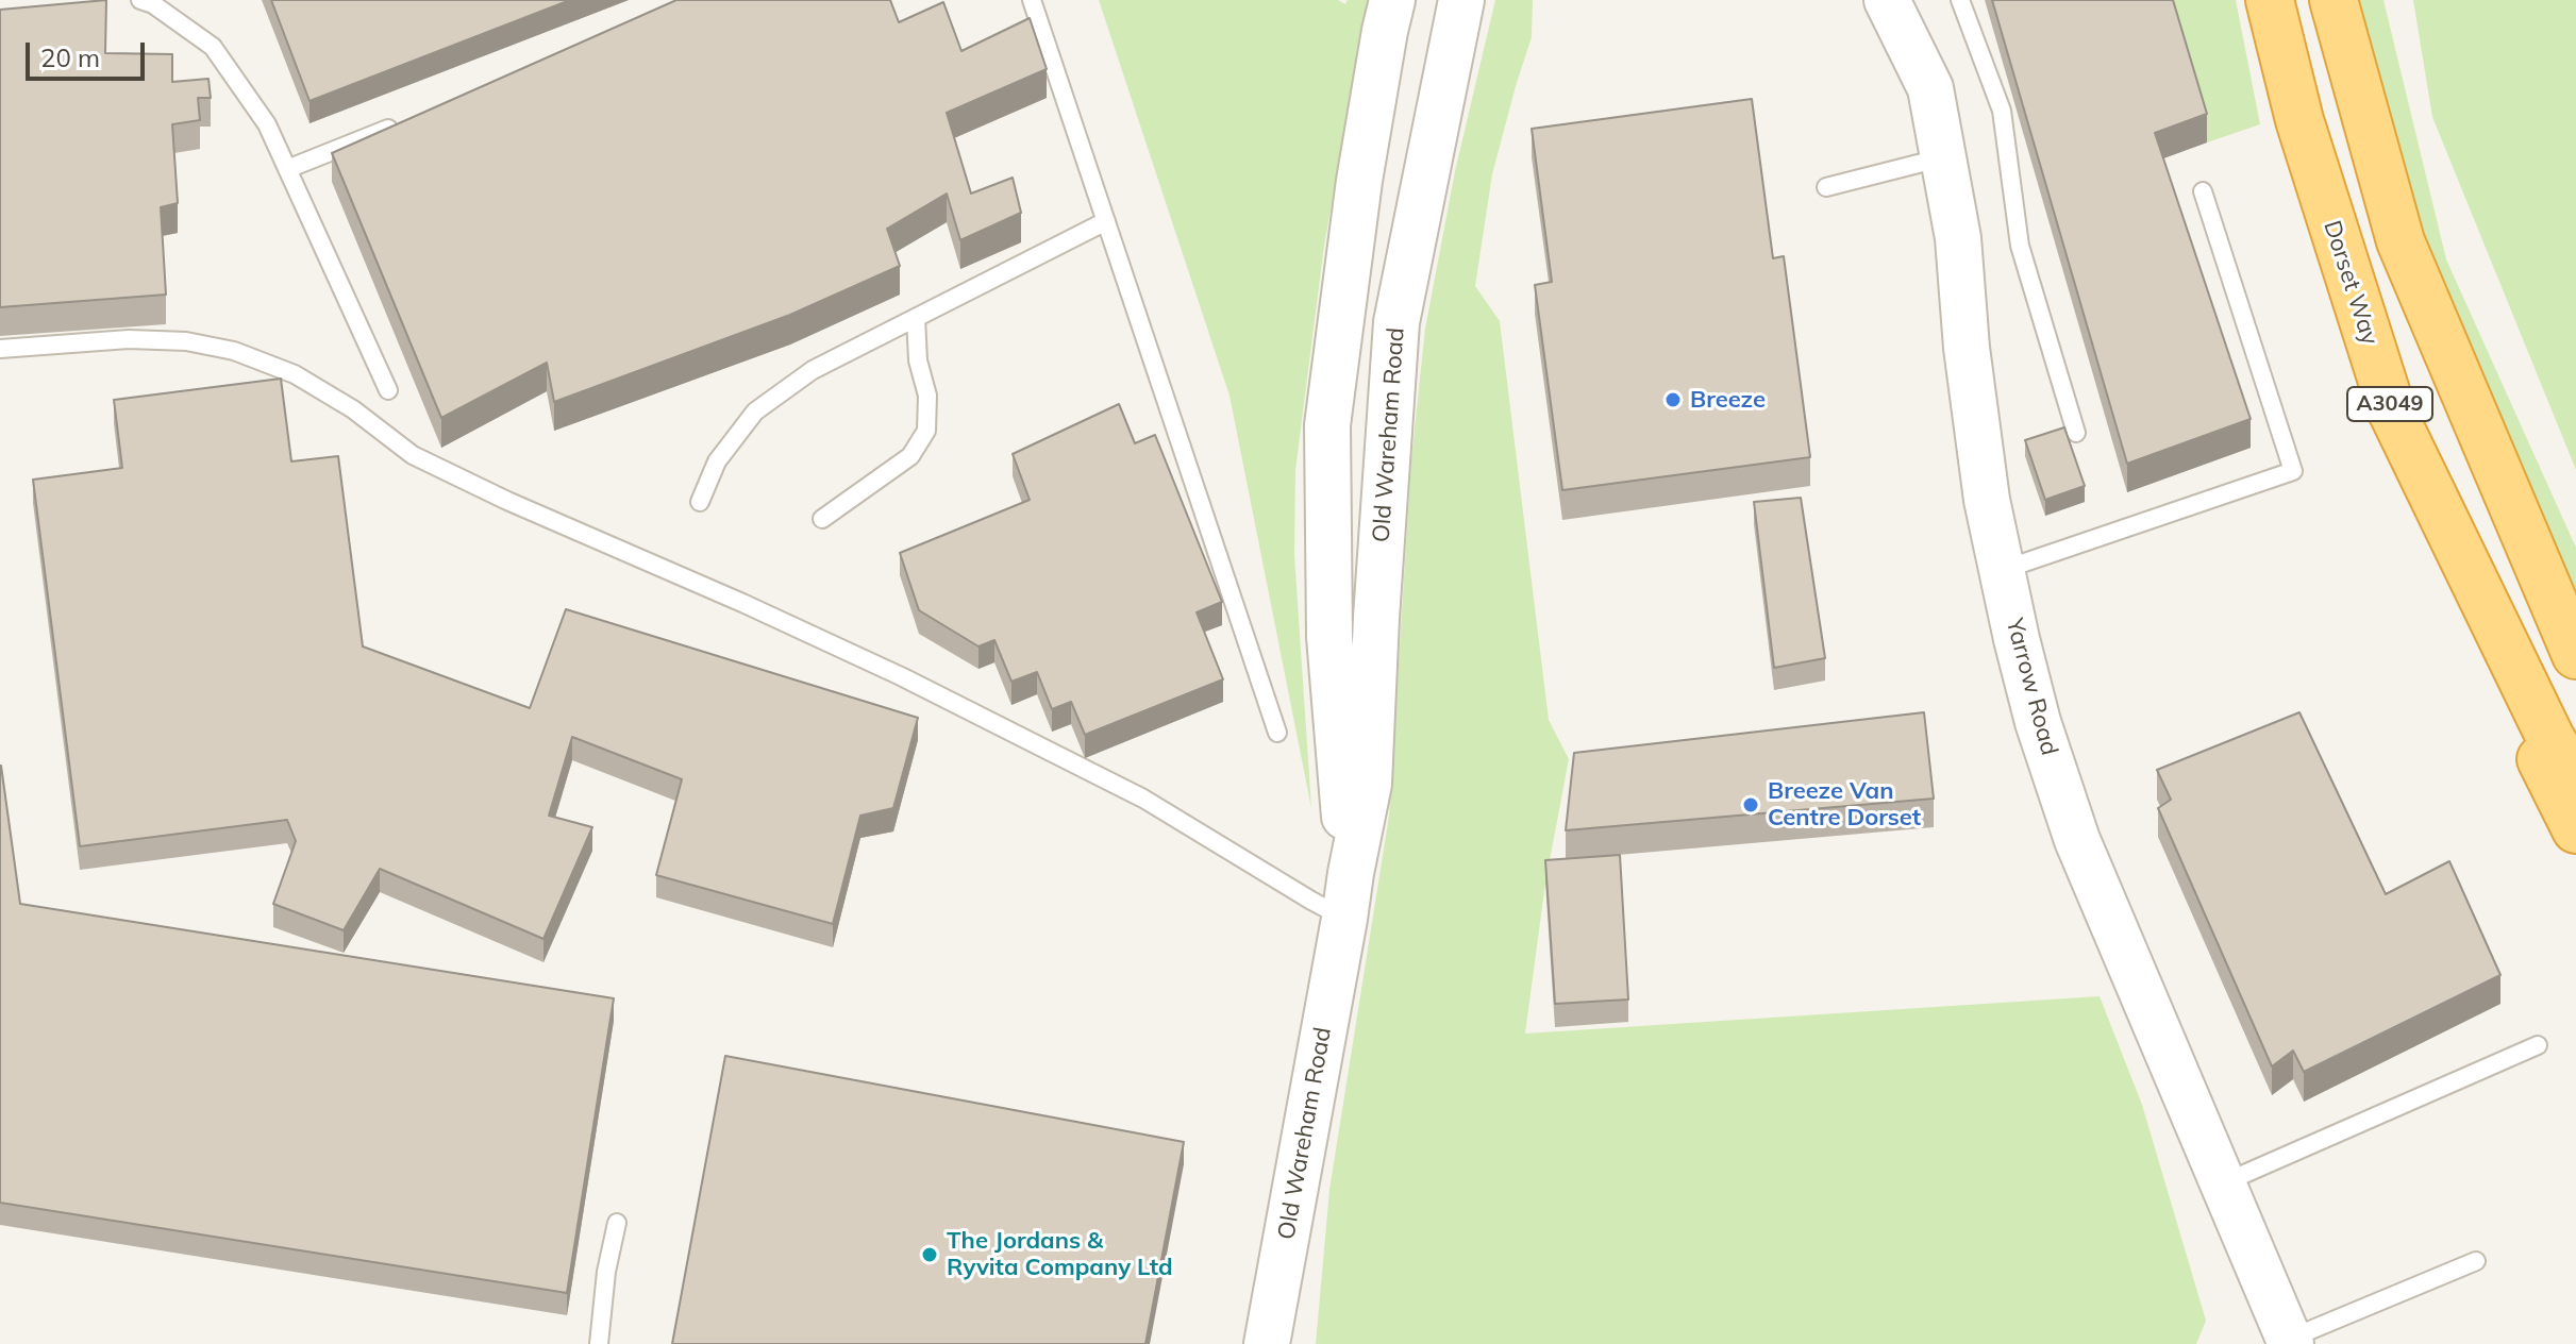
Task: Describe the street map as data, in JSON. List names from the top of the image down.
{
  "streets": {
    "highway": ["Dorset Way", "A3049"],
    "street": ["Old Wareham Road", "Yarrow Road"]
  },
  "places": ["Breeze", "Breeze Van Centre Dorset", "The Jordans & Ryvita Company Ltd"],
  "scale_bar": "20 m"
}
